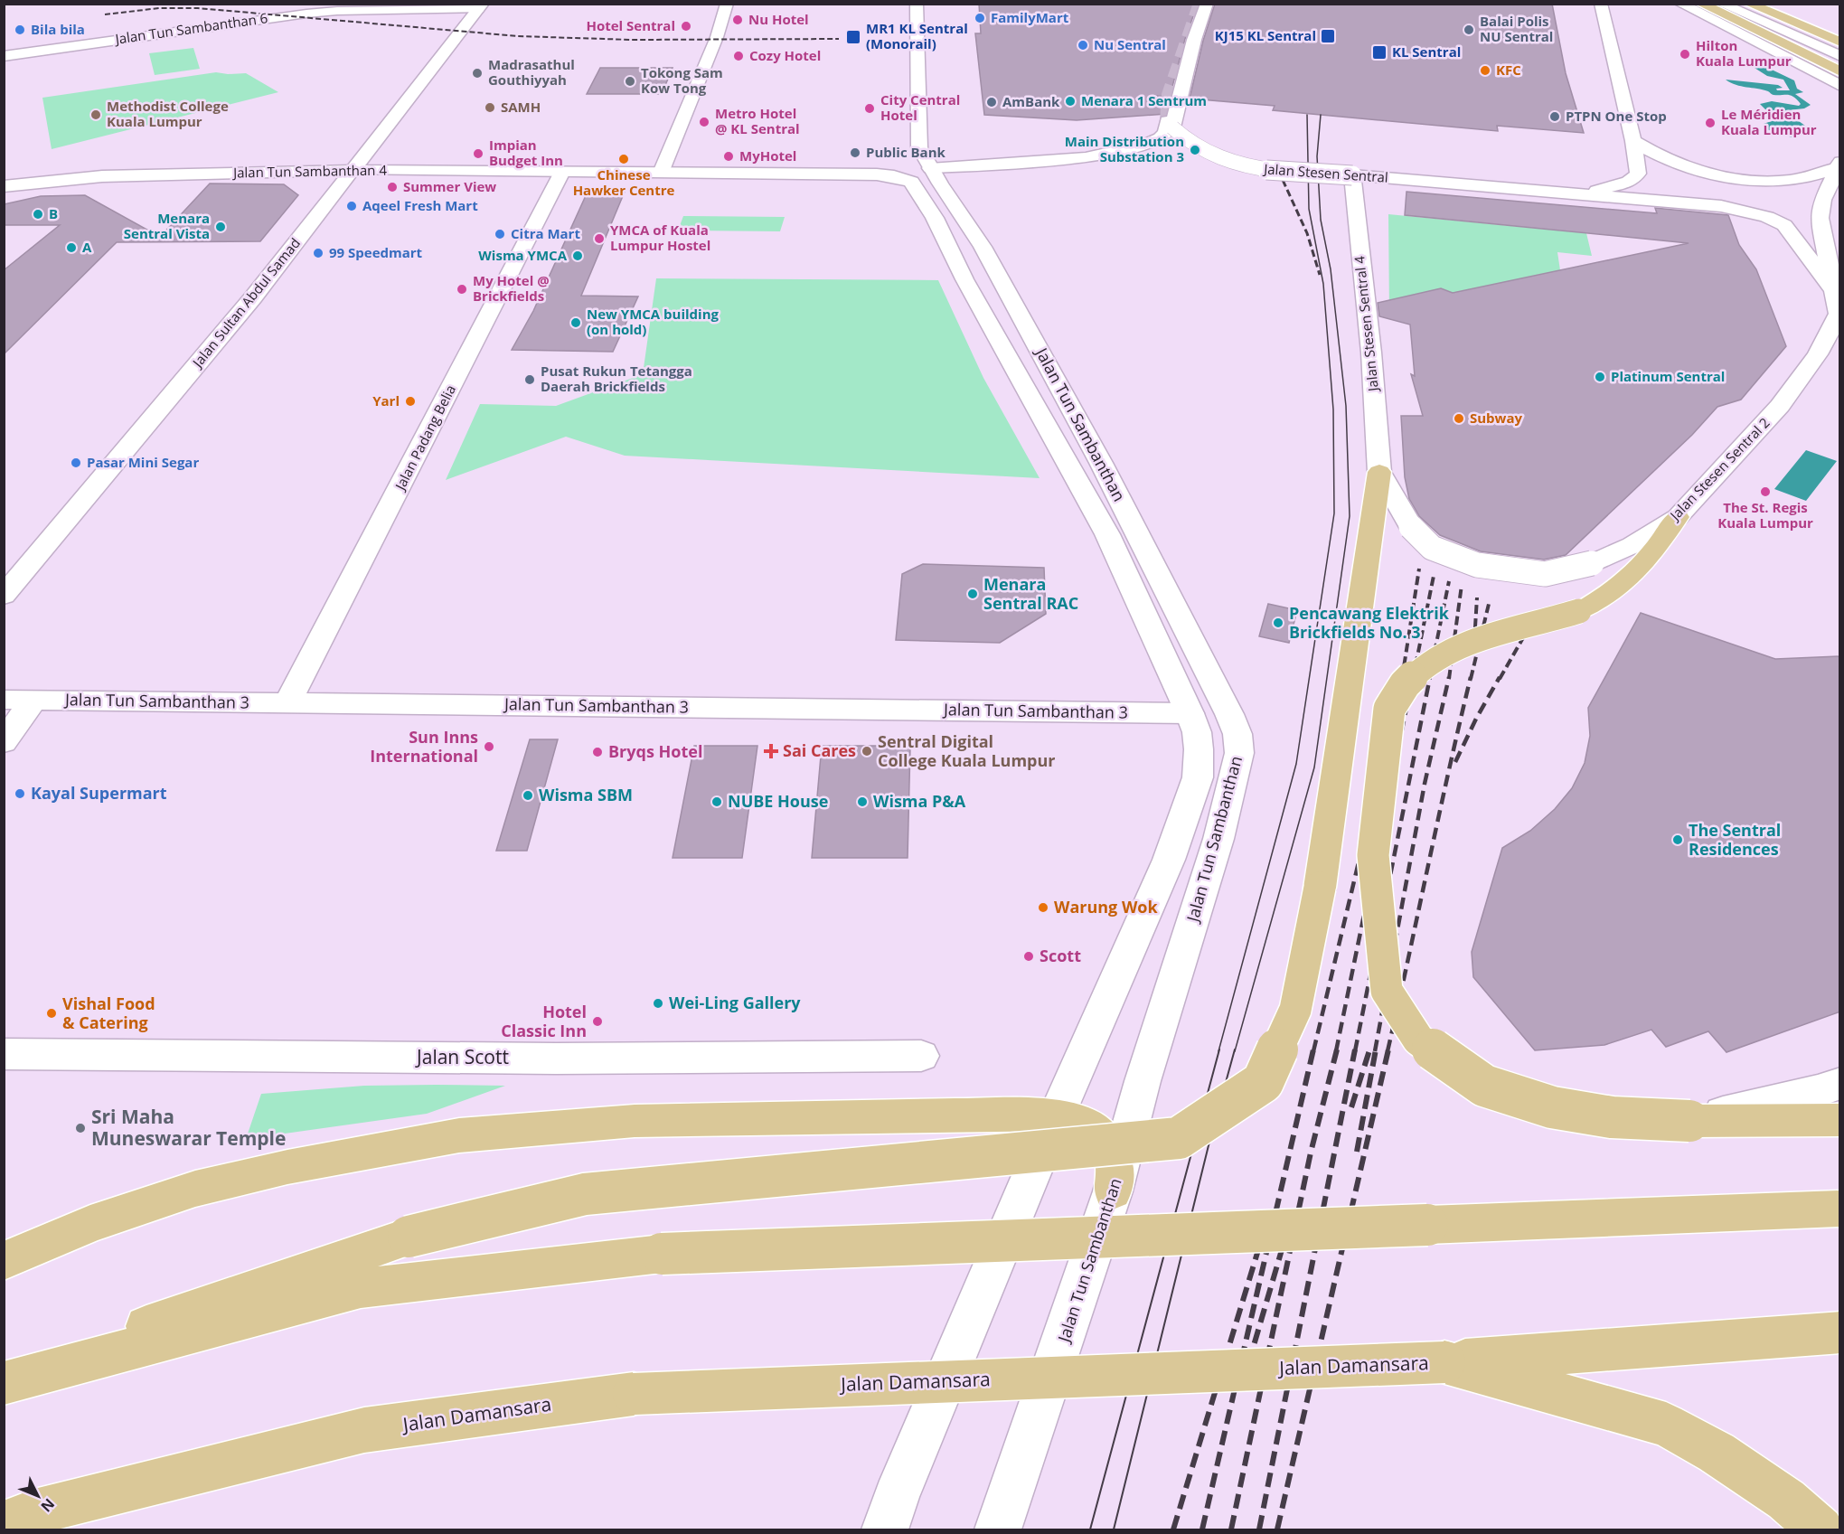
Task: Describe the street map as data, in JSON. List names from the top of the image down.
{
  "streets": {
    "main road": ["Jalan Damansara"],
    "street": [
      "Jalan Tun Sambanthan 6",
      "Jalan Tun Sambanthan 4",
      "Jalan Stesen Sentral",
      "Jalan Sultan Abdul Samad",
      "Jalan Stesen Sentral 4",
      "Jalan Tun Sambanthan",
      "Jalan Padang Belia",
      "Jalan Stesen Sentral 2",
      "Jalan Tun Sambanthan 3",
      "Jalan Scott"
    ]
  },
  "crossings": [
    ["Jalan Tun Sambanthan 6", "Jalan Sultan Abdul Samad"],
    ["Jalan Tun Sambanthan 4", "Jalan Sultan Abdul Samad"],
    ["Jalan Tun Sambanthan 4", "Jalan Tun Sambanthan"],
    ["Jalan Tun Sambanthan 4", "Jalan Padang Belia"],
    ["Jalan Stesen Sentral", "Jalan Stesen Sentral 4"],
    ["Jalan Stesen Sentral", "Jalan Stesen Sentral 2"],
    ["Jalan Stesen Sentral 4", "Jalan Stesen Sentral 2"],
    ["Jalan Tun Sambanthan", "Jalan Tun Sambanthan 3"],
    ["Jalan Padang Belia", "Jalan Tun Sambanthan 3"]
  ],
  "places": {
    "other": [
      "FamilyMart",
      "Nu Hotel",
      "Hotel Sentral",
      "Bila bila",
      "Balai Polis NU Sentral",
      "Nu Sentral",
      "Hilton Kuala Lumpur",
      "Cozy Hotel",
      "KFC",
      "Madrasathul Gouthiyyah",
      "Tokong Sam Kow Tong",
      "Menara 1 Sentrum",
      "AmBank",
      "SAMH",
      "City Central Hotel",
      "Methodist College Kuala Lumpur",
      "PTPN One Stop",
      "Metro Hotel @ KL Sentral",
      "Le Méridien Kuala Lumpur",
      "Main Distribution Substation 3",
      "Public Bank",
      "Impian Budget Inn",
      "MyHotel",
      "Chinese Hawker Centre",
      "Summer View",
      "Aqeel Fresh Mart",
      "B",
      "Menara Sentral Vista",
      "Citra Mart",
      "YMCA of Kuala Lumpur Hostel",
      "A",
      "99 Speedmart",
      "Wisma YMCA",
      "My Hotel @ Brickfields",
      "New YMCA building (on hold)",
      "Platinum Sentral",
      "Pusat Rukun Tetangga Daerah Brickfields",
      "Yarl",
      "Subway",
      "Pasar Mini Segar",
      "The St. Regis Kuala Lumpur",
      "Menara Sentral RAC",
      "Pencawang Elektrik Brickfields No. 3",
      "Sun Inns International",
      "Sentral Digital College Kuala Lumpur",
      "Bryqs Hotel",
      "Kayal Supermart",
      "Wisma SBM",
      "NUBE House",
      "Wisma P&A",
      "The Sentral Residences",
      "Warung Wok",
      "Scott",
      "Wei-Ling Gallery",
      "Vishal Food & Catering",
      "Hotel Classic Inn",
      "Sri Maha Muneswarar Temple"
    ],
    "transit": ["KJ15 KL Sentral", "MR1 KL Sentral (Monorail)", "KL Sentral"],
    "health": ["Sai Cares"]
  },
  "north": "bottom right"
}
